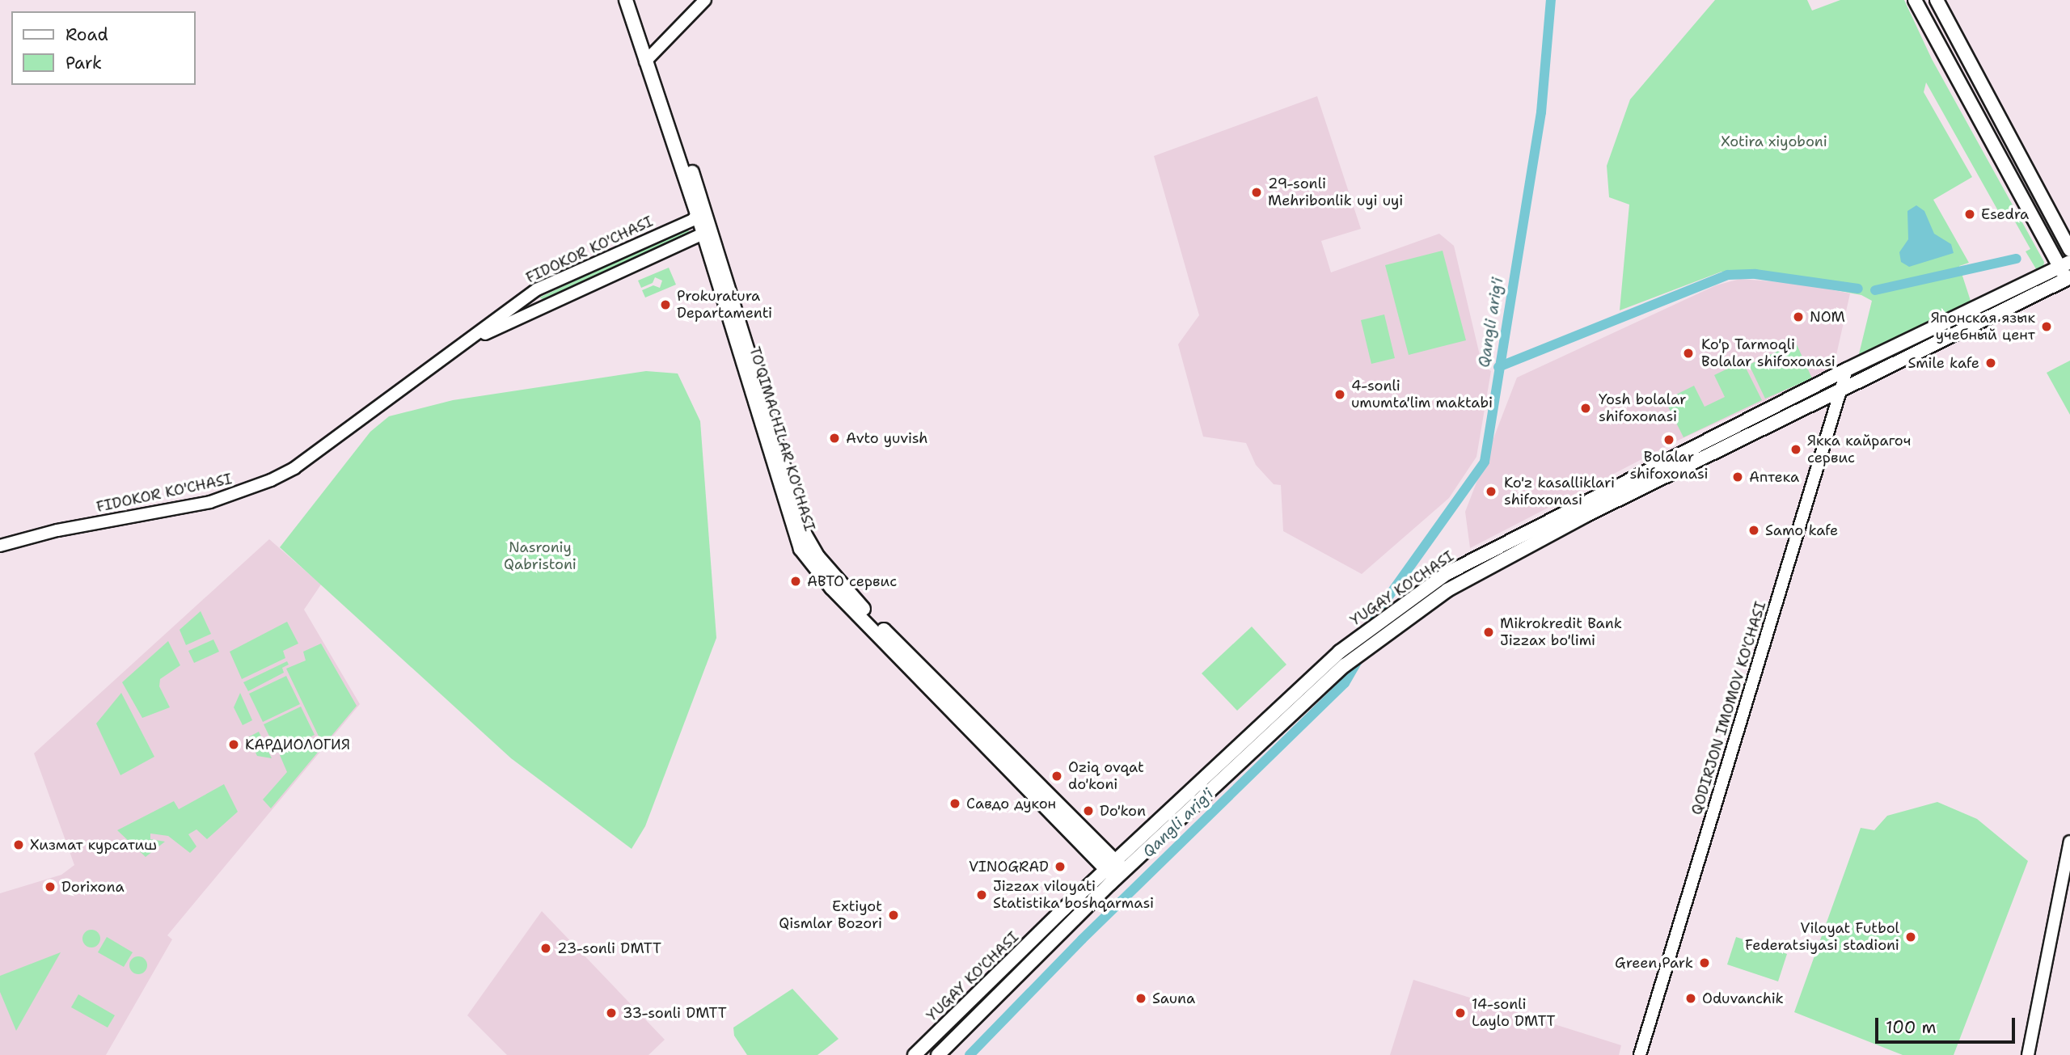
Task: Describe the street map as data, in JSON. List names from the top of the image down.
{
  "streets": {
    "main road": ["TO'QIMACHILAR KO'CHASI", "YUGAY KO'CHASI"],
    "street": ["FIDOKOR KO'CHASI", "QODIRJON IMOMOV KO'CHASI"]
  },
  "crossings": [
    ["FIDOKOR KO'CHASI", "TO'QIMACHILAR KO'CHASI"],
    ["TO'QIMACHILAR KO'CHASI", "YUGAY KO'CHASI"],
    ["YUGAY KO'CHASI", "QODIRJON IMOMOV KO'CHASI"]
  ],
  "water": ["Qangli arig'i"],
  "parks": ["Xotira xiyoboni", "Nasroniy Qabristoni"],
  "places": [
    "29-sonli Mehribonlik uyi uyi",
    "Esedra",
    "Prokuratura Departamenti",
    "NOM",
    "Японская язык учебный цент",
    "Ko'p Tarmoqli Bolalar shifoxonasi",
    "Smile kafe",
    "4-sonli umumta'lim maktabi",
    "Yosh bolalar shifoxonasi",
    "Avto yuvish",
    "Bolalar shifoxonasi",
    "Якка кайрагоч сервис",
    "Аптека",
    "Ko'z kasalliklari shifoxonasi",
    "Samo kafe",
    "АВТО сервис",
    "Mikrokredit Bank Jizzax bo'limi",
    "КАРДИОЛОГИЯ",
    "Oziq ovqat do'koni",
    "Cавдо дукон",
    "Do'kon",
    "Хизмат курсатиш",
    "VINOGRAD",
    "Dorixona",
    "Jizzax viloyati Statistika boshqarmasi",
    "Extiyot Qismlar Bozori",
    "Viloyat Futbol Federatsiyasi stadioni",
    "23-sonli DMTT",
    "Green Park",
    "Sauna",
    "Oduvanchik",
    "33-sonli DMTT",
    "14-sonli Laylo DMTT"
  ],
  "legend": ["Road", "Park"],
  "scale_bar": "100 m"
}
